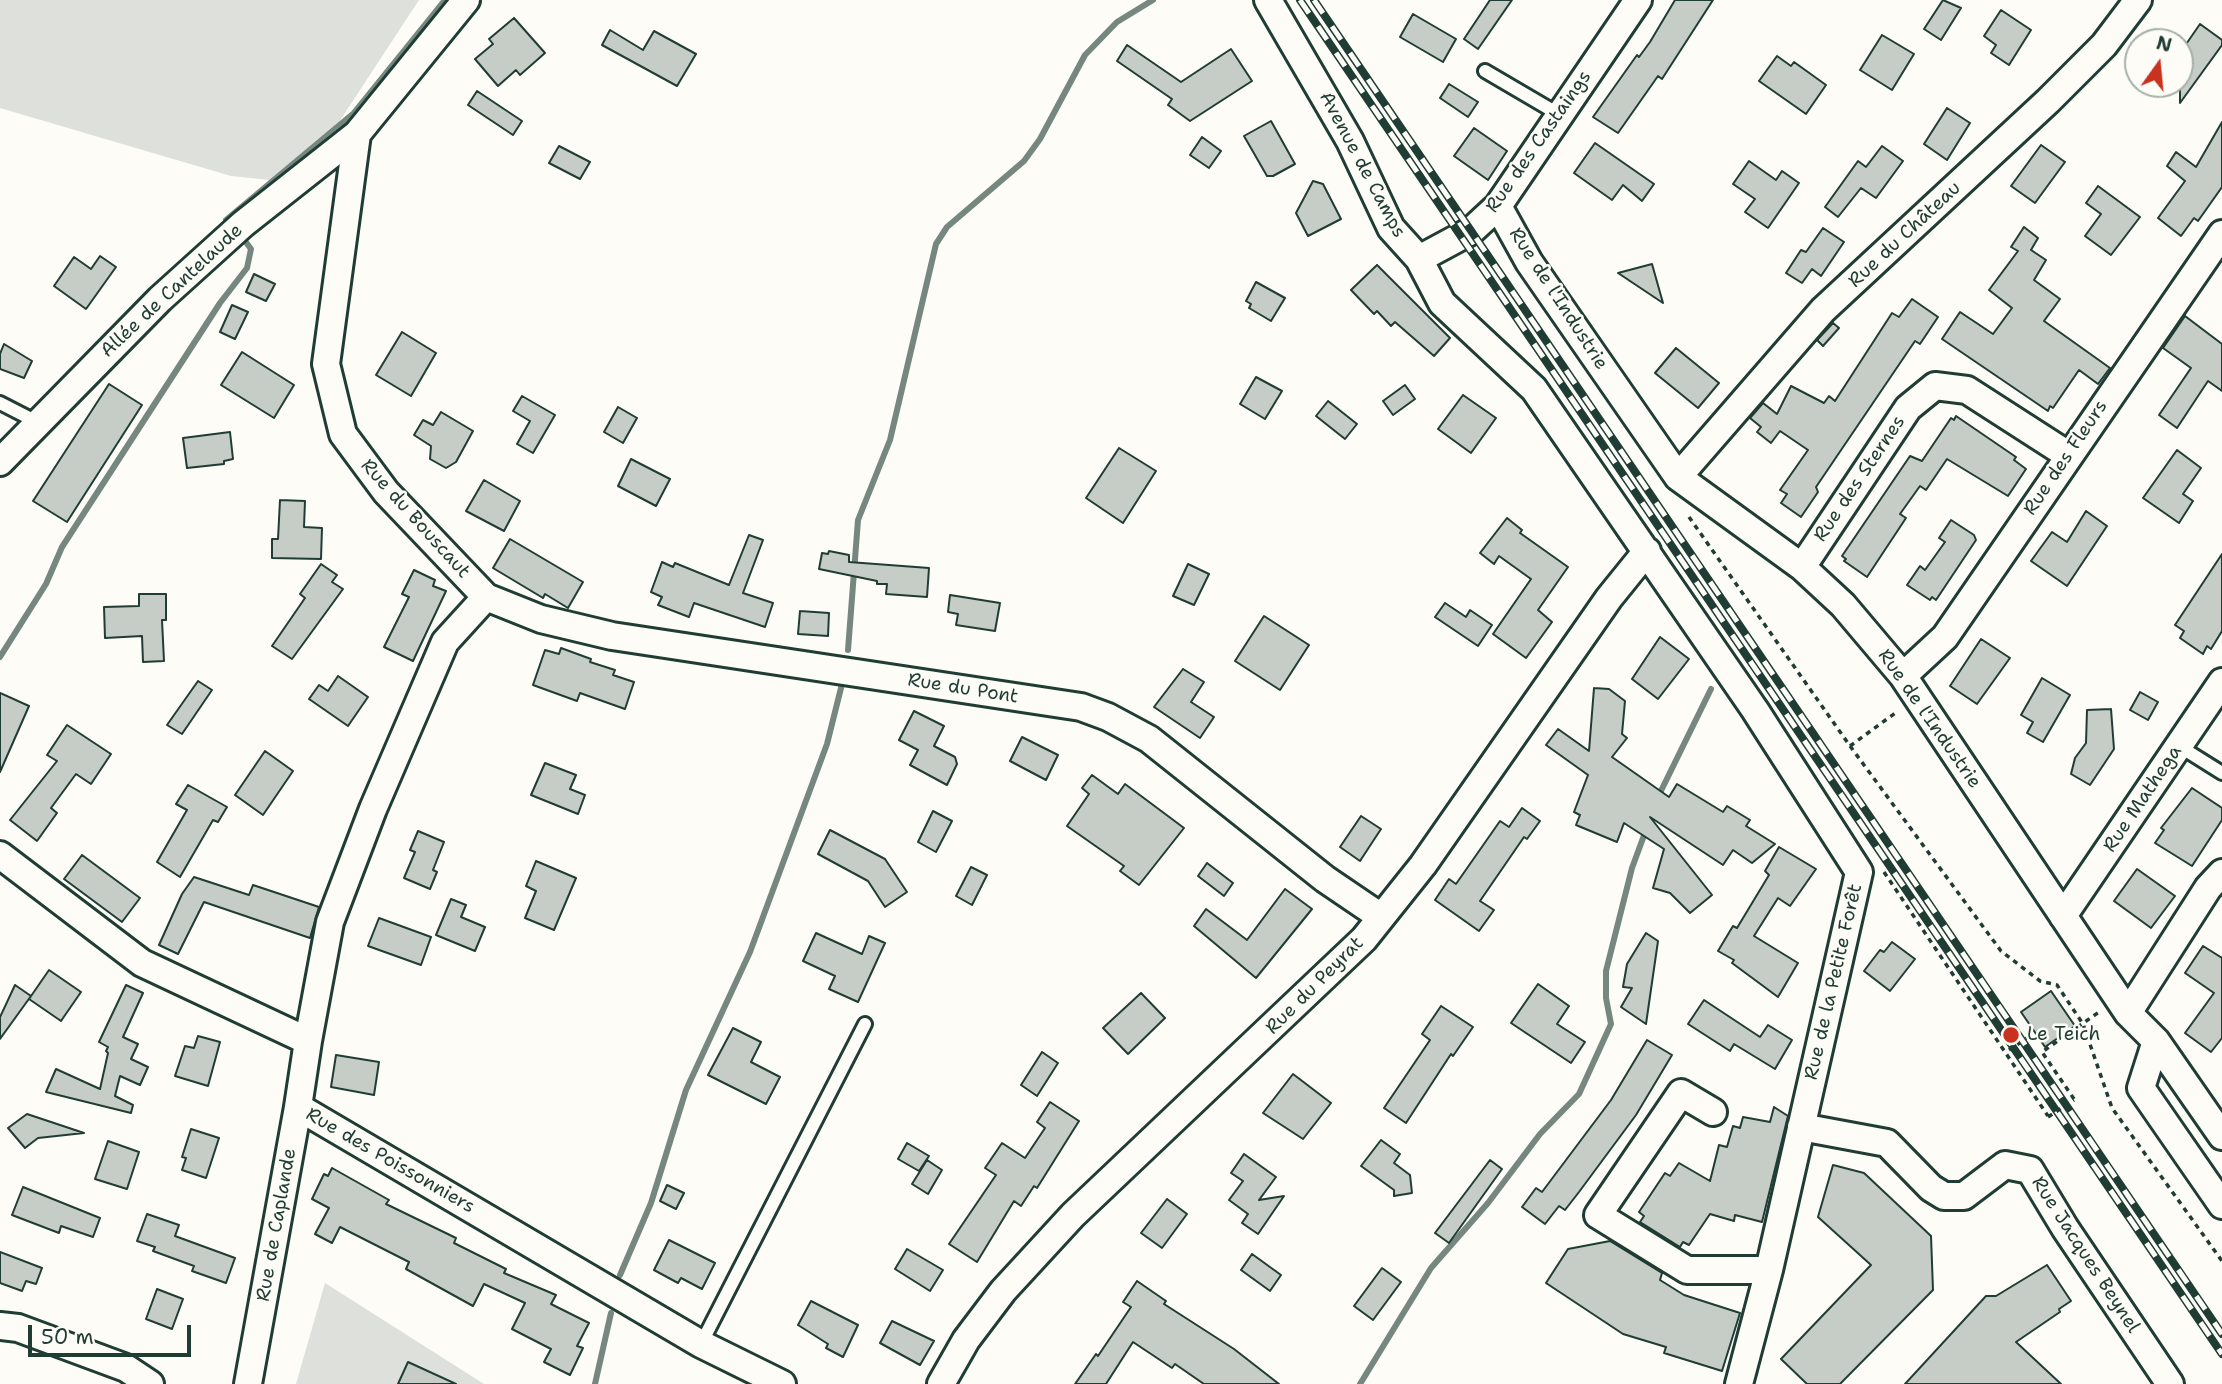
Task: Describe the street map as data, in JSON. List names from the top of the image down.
{
  "streets": {
    "street": [
      "Rue des Castaings",
      "Avenue de Camps",
      "Rue du Château",
      "Allée de Cantelaude",
      "Rue de l'Industrie",
      "Rue des Fleurs",
      "Rue des Sternes",
      "Rue du Bouscaut",
      "Rue du Pont",
      "Rue Mathega",
      "Rue de la Petite Forêt",
      "Rue du Peyrat",
      "Rue des Poissonniers",
      "Rue de Caplande",
      "Rue Jacques Beynel"
    ]
  },
  "crossings": [
    ["Rue des Castaings", "Avenue de Camps"],
    ["Rue des Castaings", "Rue de l'Industrie"],
    ["Avenue de Camps", "Rue de la Petite Forêt"],
    ["Avenue de Camps", "Rue du Peyrat"],
    ["Rue du Château", "Rue de l'Industrie"],
    ["Allée de Cantelaude", "Rue du Bouscaut"],
    ["Rue de l'Industrie", "Rue des Fleurs"],
    ["Rue de l'Industrie", "Rue des Sternes"],
    ["Rue de l'Industrie", "Rue Mathega"],
    ["Rue des Fleurs", "Rue des Sternes"],
    ["Rue du Bouscaut", "Rue du Pont"],
    ["Rue du Pont", "Rue du Peyrat"],
    ["Rue de la Petite Forêt", "Rue du Peyrat"],
    ["Rue de la Petite Forêt", "Rue Jacques Beynel"],
    ["Rue des Poissonniers", "Rue de Caplande"]
  ],
  "places": ["Le Teich"],
  "scale_bar": "50 m",
  "north": "top"
}
